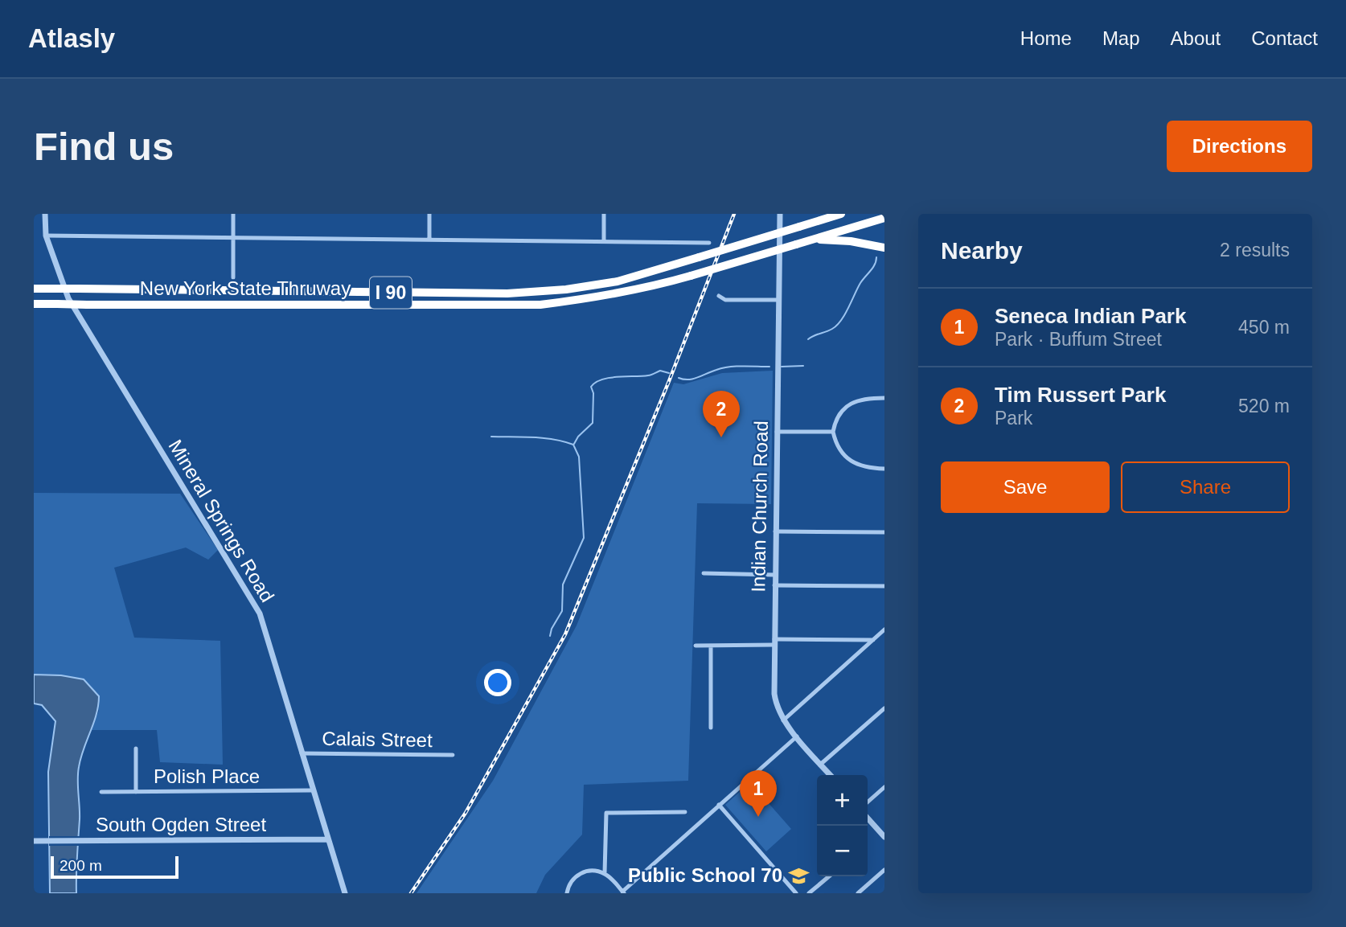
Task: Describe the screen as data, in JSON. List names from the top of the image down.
{
  "streets": {
    "highway": ["New York State Thruway", "I 90"],
    "street": [
      "Indian Church Road",
      "Mineral Springs Road",
      "Calais Street",
      "Polish Place",
      "South Ogden Street"
    ]
  },
  "crossings": [
    ["Mineral Springs Road", "Calais Street"],
    ["Mineral Springs Road", "Polish Place"],
    ["Mineral Springs Road", "South Ogden Street"]
  ],
  "places": {
    "school or university": ["Public School 70"]
  },
  "scale_bar": "200 m",
  "page": {
    "header": "Atlasly",
    "nav": [
      "Home",
      "Map",
      "About",
      "Contact"
    ],
    "buttons": [
      "Directions",
      ["Save", "Share"]
    ],
    "title": "Find us",
    "heading": ["Nearby", "2 results"],
    "list": [
      {
        "mark": "1",
        "name": "Seneca Indian Park",
        "note": "Park · Buffum Street",
        "value": "450 m"
      },
      {
        "mark": "2",
        "name": "Tim Russert Park",
        "note": "Park",
        "value": "520 m"
      }
    ],
    "pins": ["2", "1"],
    "map_buttons": ["+", "−"],
    "scale": "200 m"
  }
}
